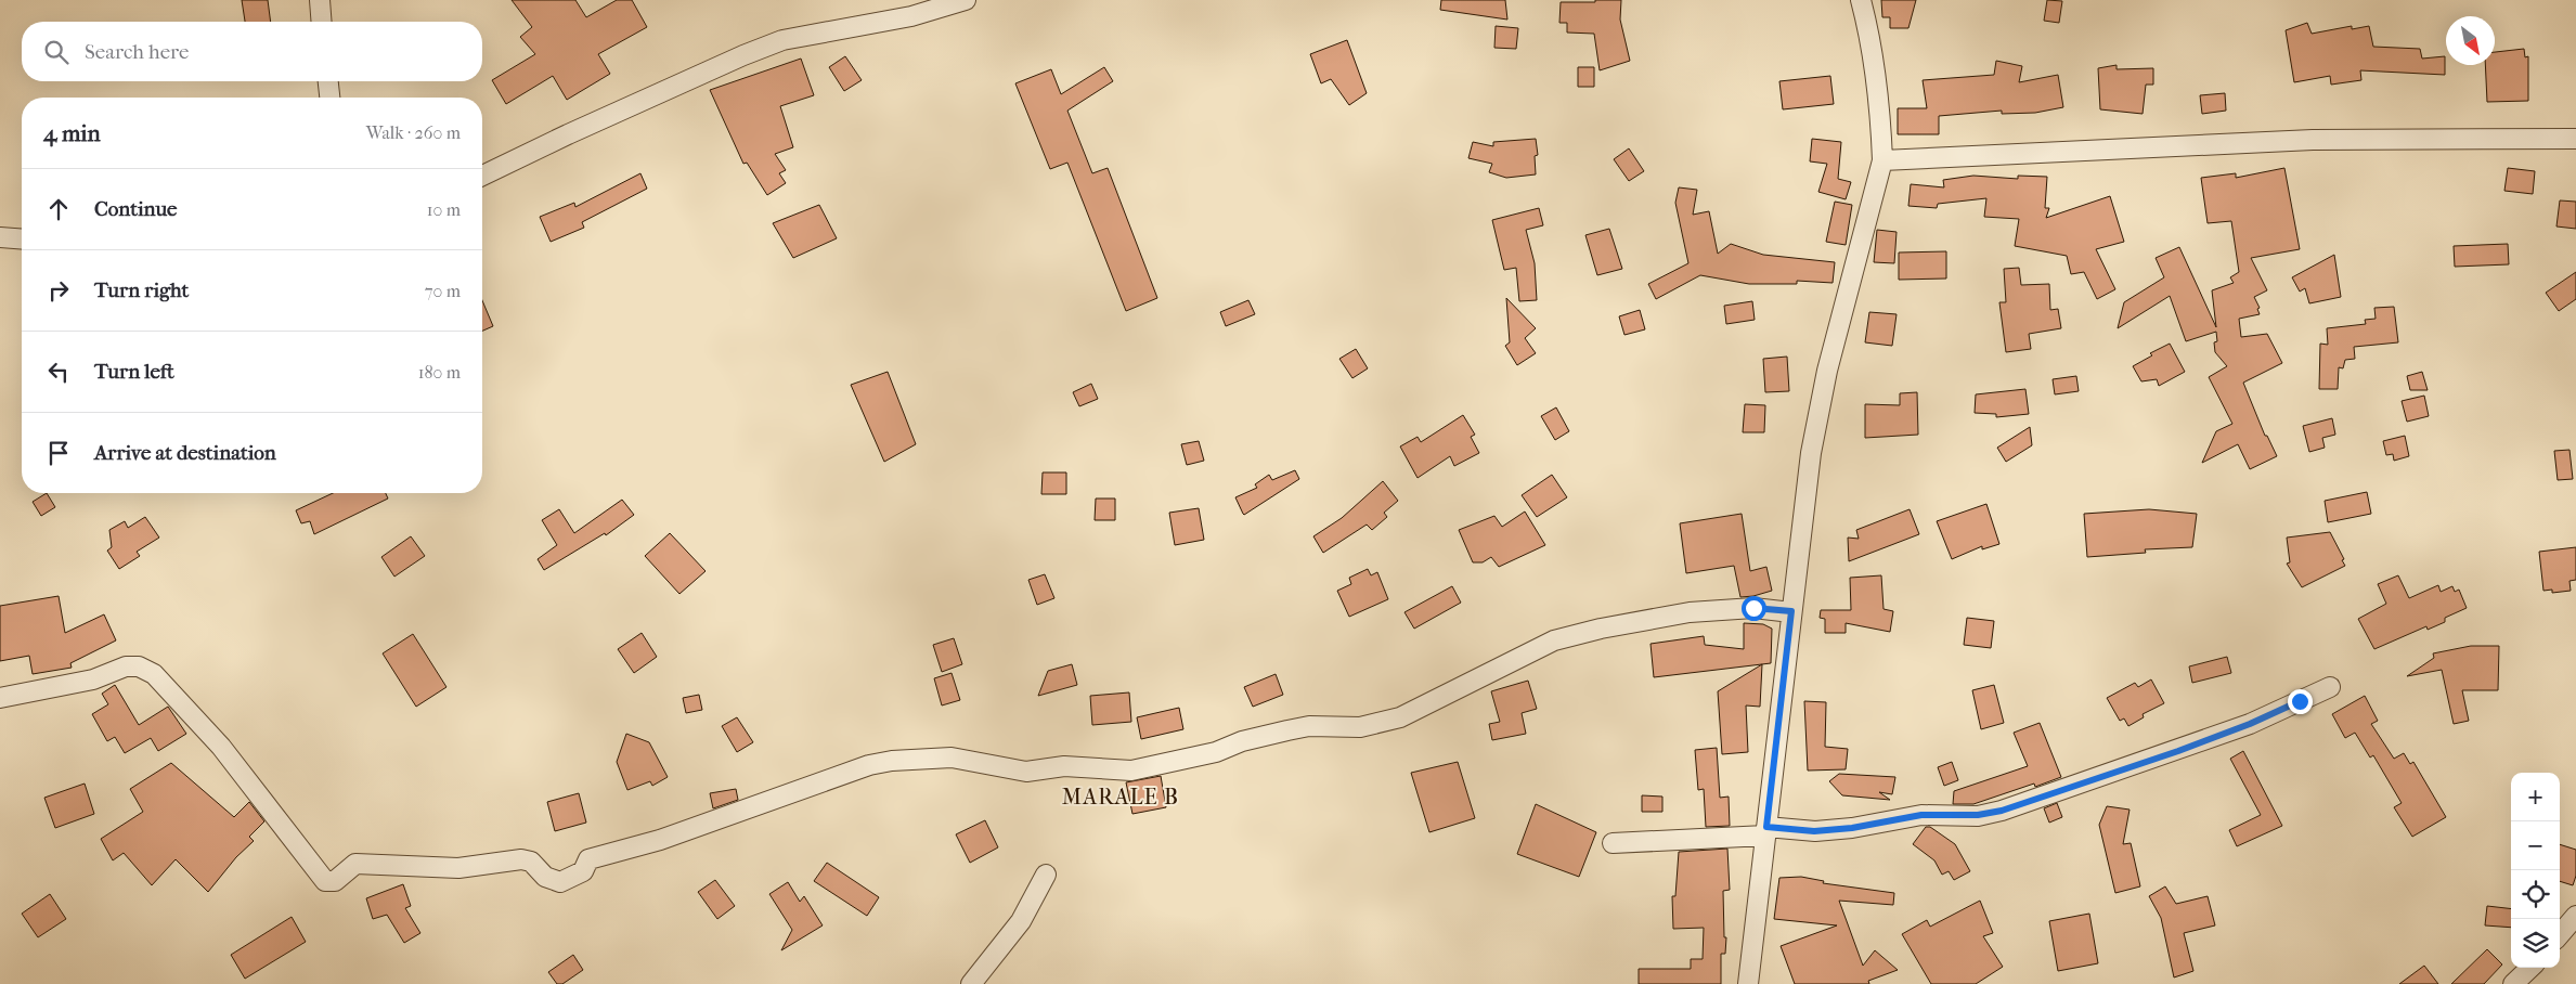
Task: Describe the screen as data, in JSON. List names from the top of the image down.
{
  "districts": ["MARALE B"],
  "north": "bottom right",
  "page": {
    "search": "Search here",
    "heading": ["4 min", "Walk · 260 m"],
    "list": [
      ["Continue", "10 m"],
      ["Turn right", "70 m"],
      ["Turn left", "180 m"],
      "Arrive at destination"
    ],
    "map_buttons": ["+", "−"]
  }
}
